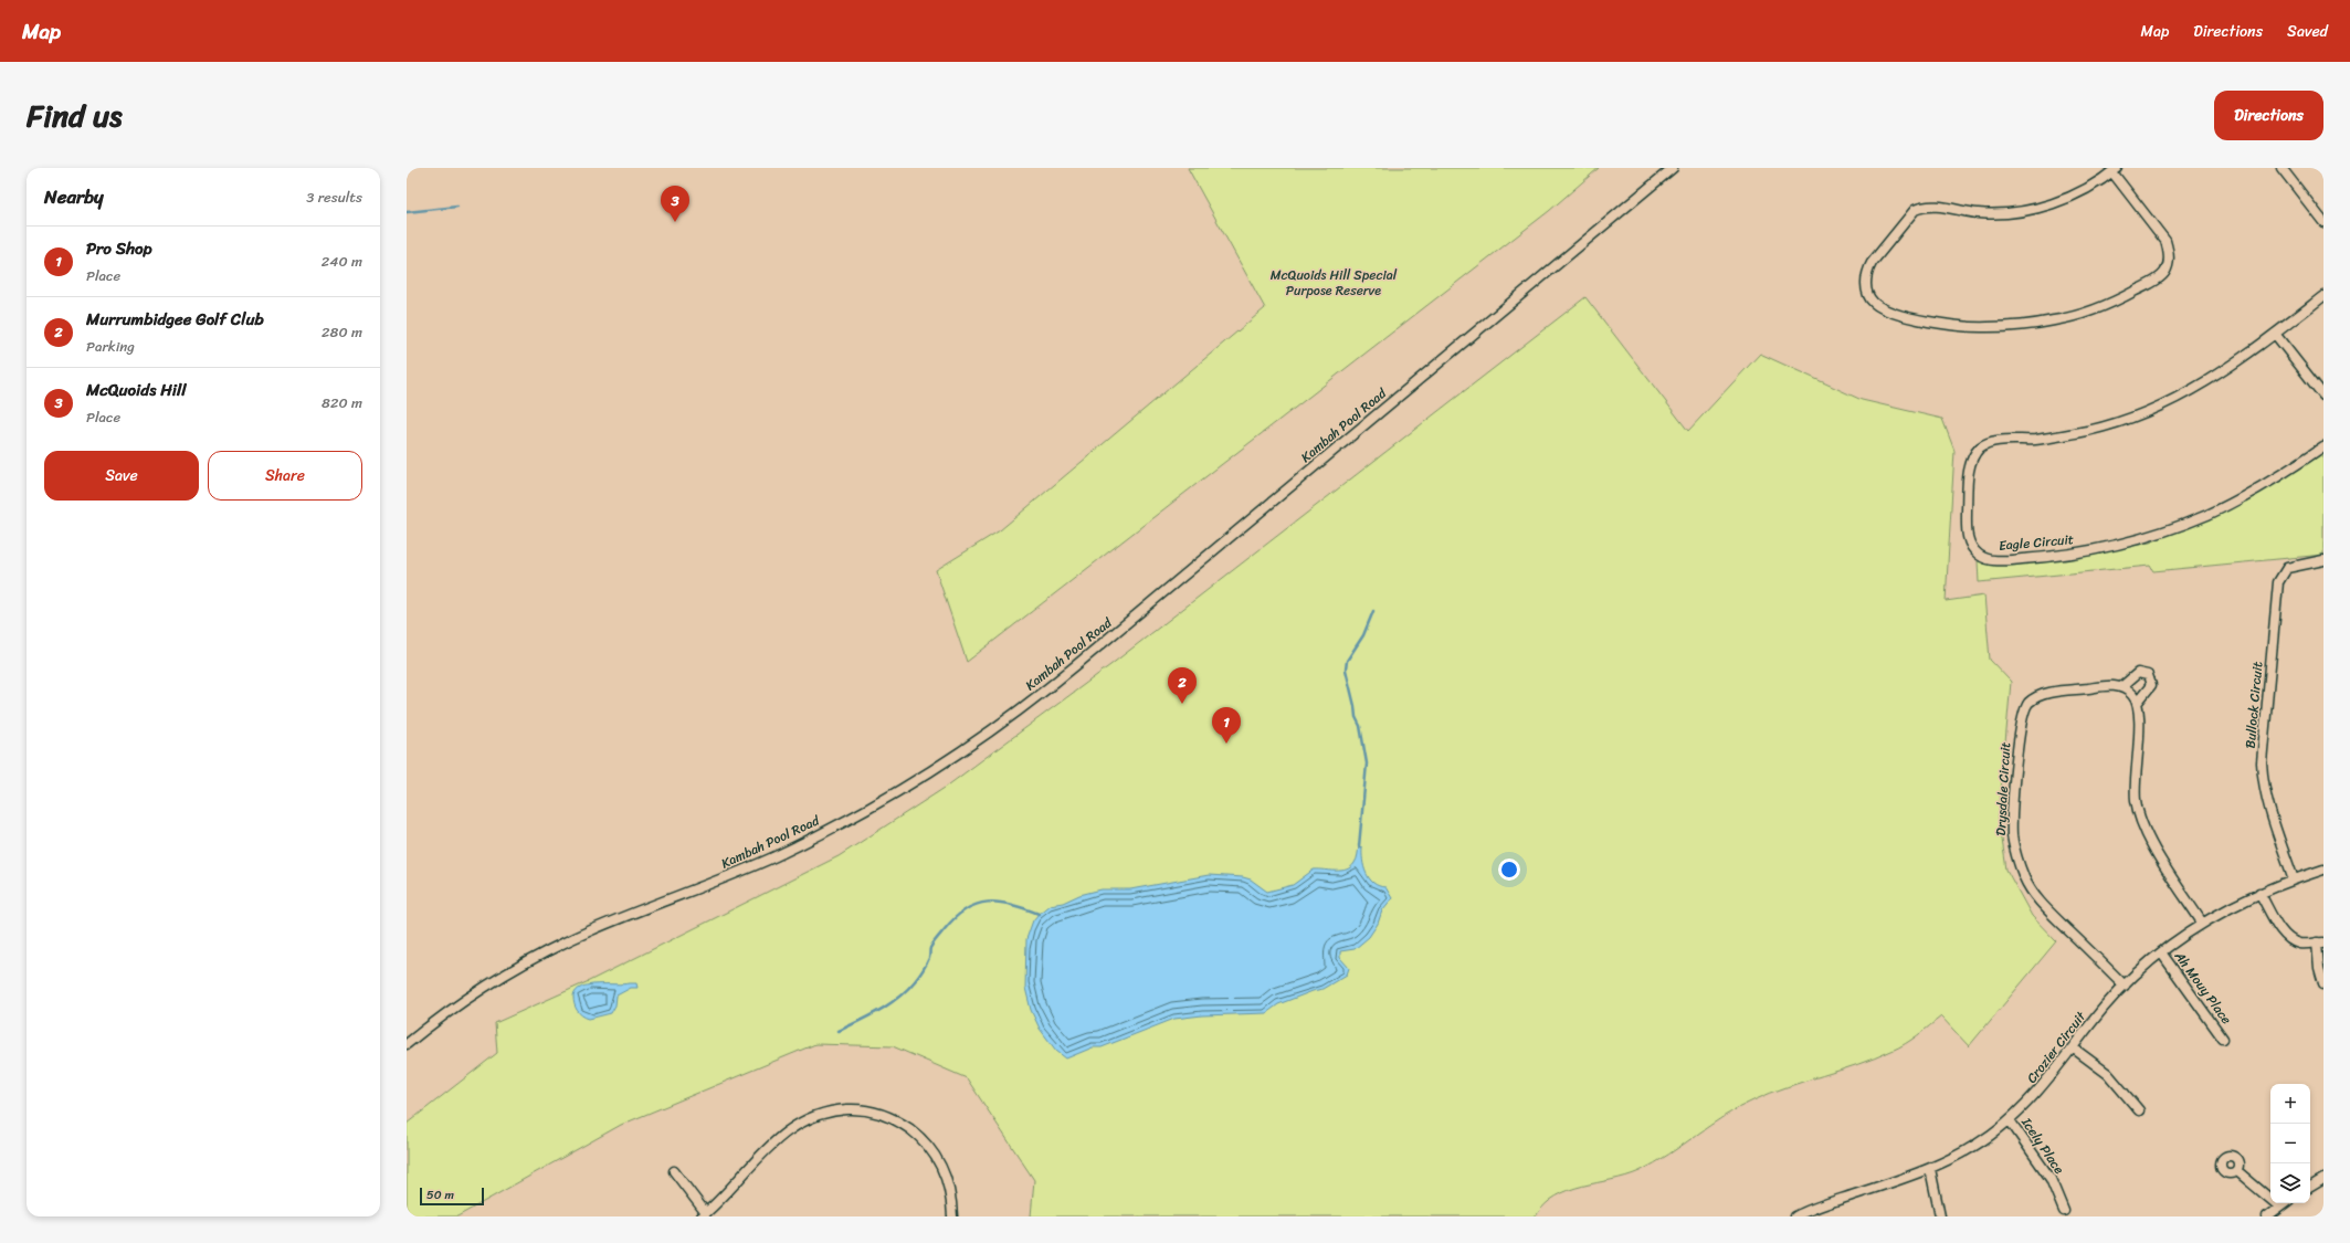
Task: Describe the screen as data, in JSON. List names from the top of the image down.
{
  "streets": {
    "street": [
      "Kambah Pool Road",
      "Eagle Circuit",
      "Bullock Circuit",
      "Drysdale Circuit",
      "Ah Mouy Place",
      "Crozier Circuit",
      "Icely Place"
    ]
  },
  "crossings": [
    ["Bullock Circuit", "Crozier Circuit"],
    ["Drysdale Circuit", "Crozier Circuit"],
    ["Ah Mouy Place", "Crozier Circuit"],
    ["Crozier Circuit", "Icely Place"]
  ],
  "parks": ["McQuoids Hill Special Purpose Reserve"],
  "scale_bar": "50 m",
  "page": {
    "header": "Map",
    "nav": ["Map", "Directions", "Saved"],
    "title": "Find us",
    "buttons": [
      "Directions",
      ["Save", "Share"]
    ],
    "heading": ["Nearby", "3 results"],
    "pins": ["3", "2", "1"],
    "list": [
      {
        "mark": "1",
        "name": "Pro Shop",
        "note": "Place",
        "value": "240 m"
      },
      {
        "mark": "2",
        "name": "Murrumbidgee Golf Club",
        "note": "Parking",
        "value": "280 m"
      },
      {
        "mark": "3",
        "name": "McQuoids Hill",
        "note": "Place",
        "value": "820 m"
      }
    ],
    "map_buttons": ["+", "−"],
    "scale": "50 m"
  }
}
